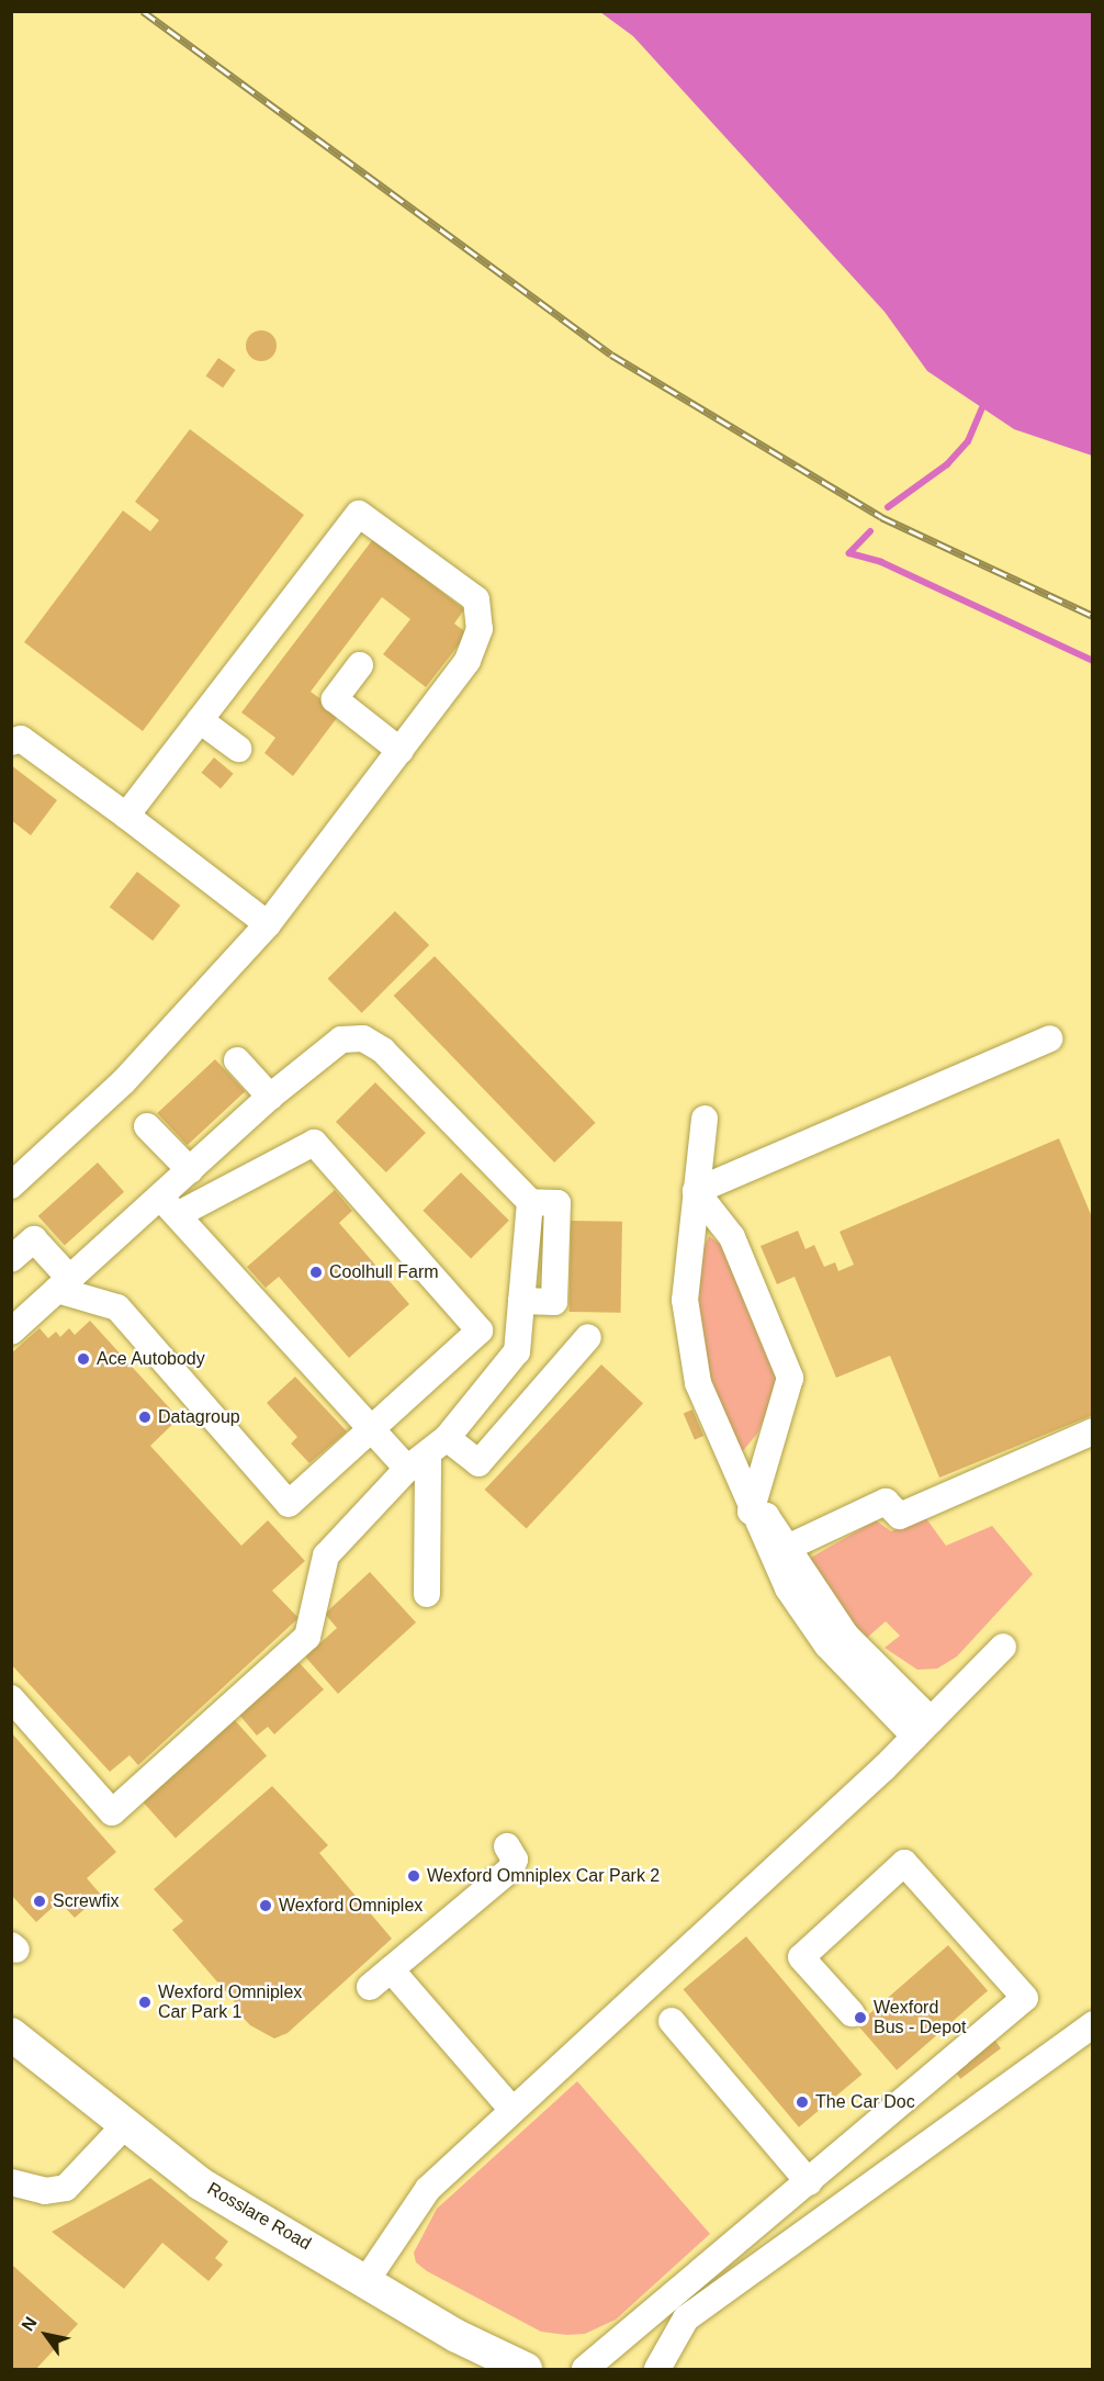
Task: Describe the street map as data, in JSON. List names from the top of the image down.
{
  "streets": {
    "main road": ["Rosslare Road"]
  },
  "places": [
    "Coolhull Farm",
    "Ace Autobody",
    "Datagroup",
    "Wexford Omniplex Car Park 2",
    "Screwfix",
    "Wexford Omniplex",
    "Wexford Omniplex Car Park 1",
    "Wexford Bus - Depot",
    "The Car Doc"
  ],
  "north": "top left"
}
